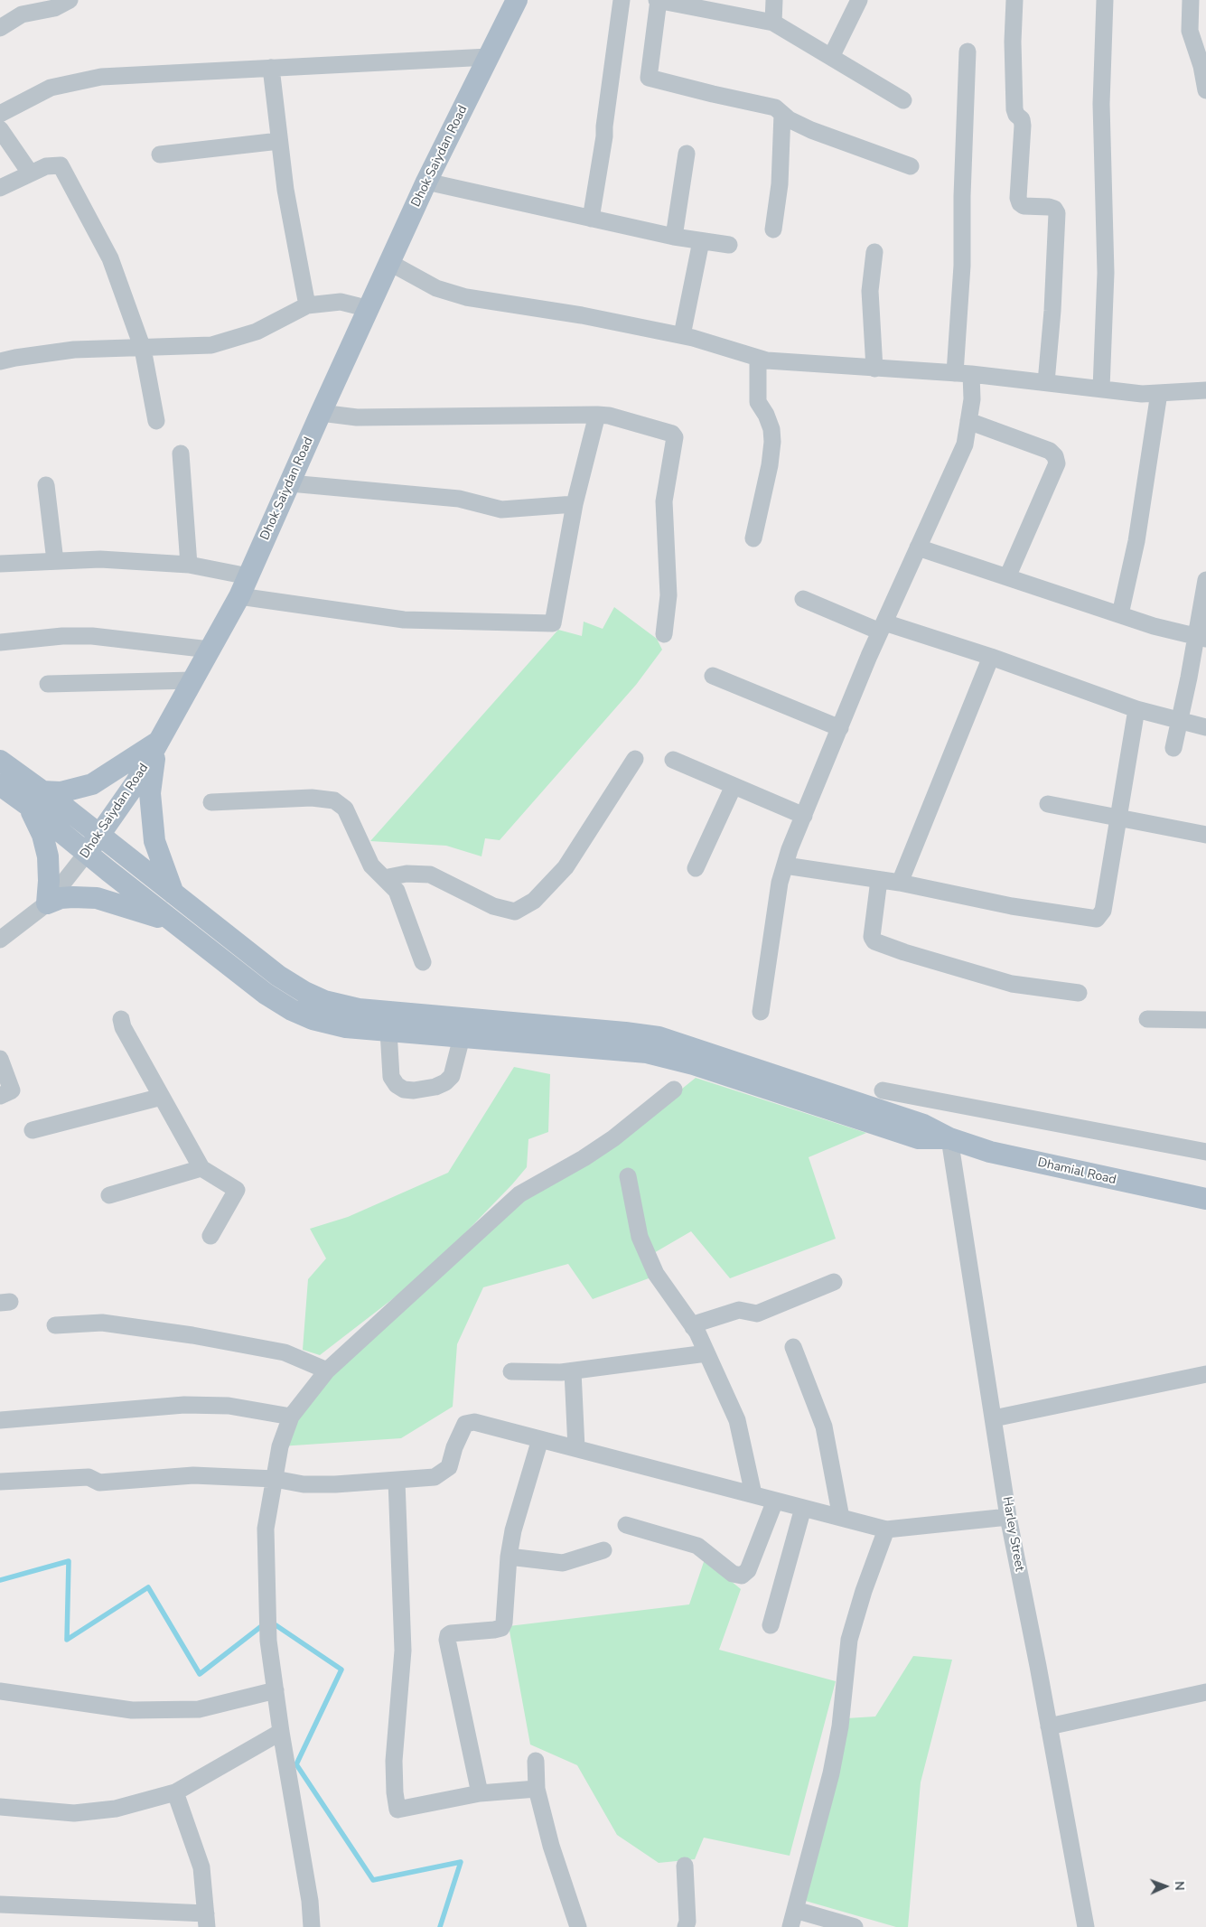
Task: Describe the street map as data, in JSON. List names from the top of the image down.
{
  "streets": {
    "main road": ["Dhok Saiydan Road", "Dhamial Road"],
    "street": ["Harley Street"]
  },
  "crossings": [
    ["Dhamial Road", "Harley Street"]
  ],
  "north": "right"
}
